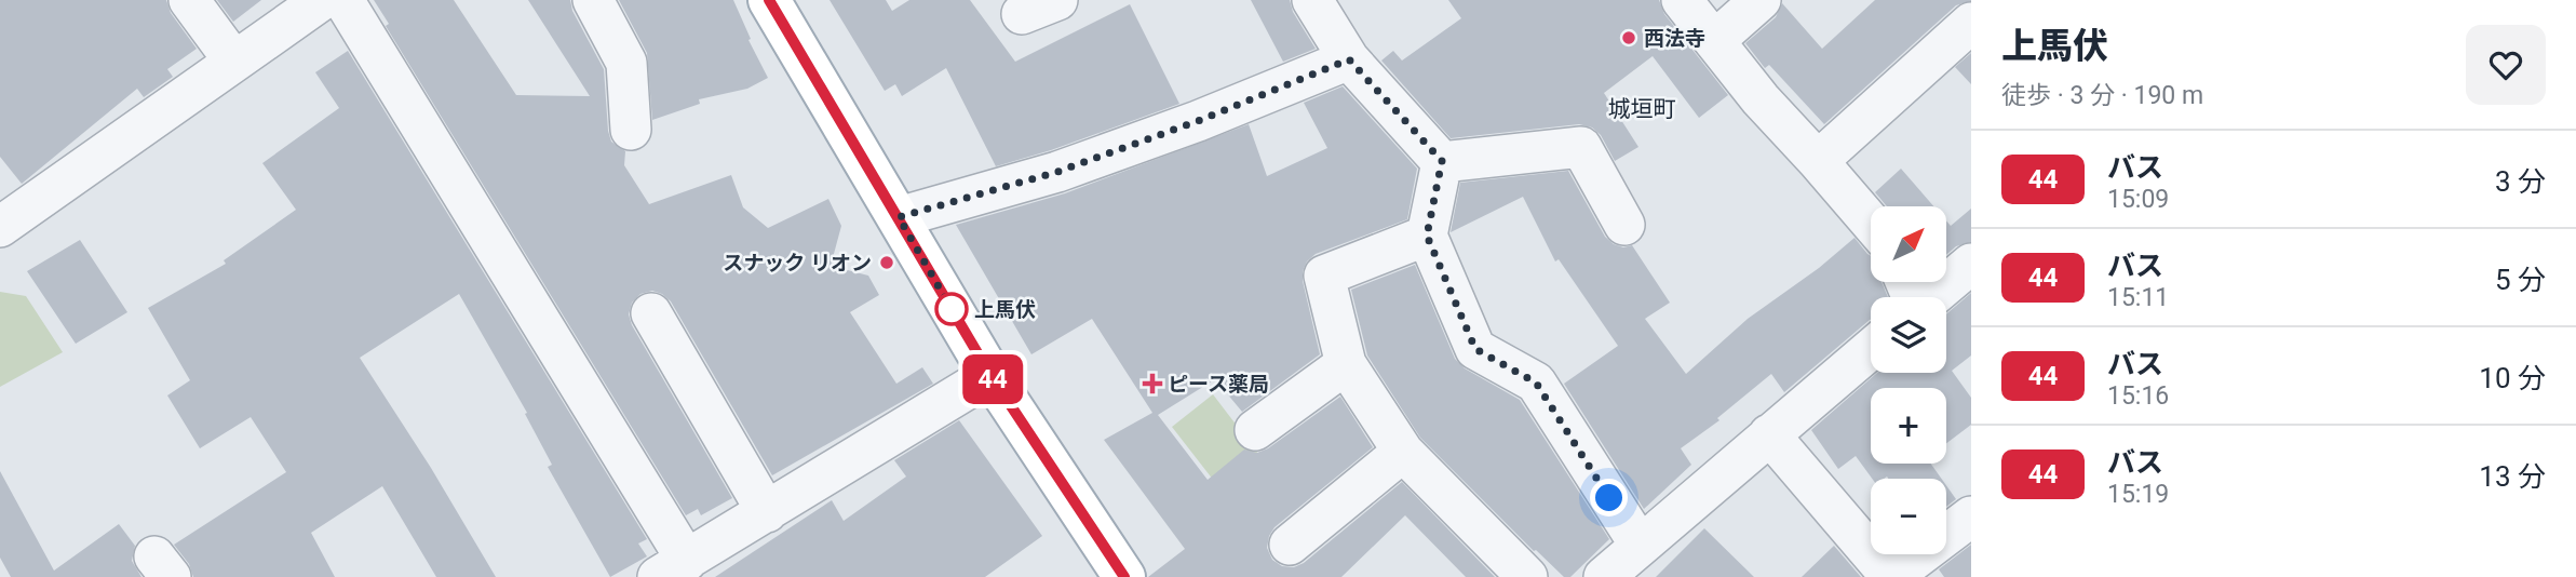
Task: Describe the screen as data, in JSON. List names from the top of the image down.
{
  "districts": ["城垣町"],
  "places": {
    "other": ["西法寺", "スナック リオン", "上馬伏"],
    "health": ["ピース薬局"]
  },
  "lines": ["bus line 44"],
  "north": "top right",
  "page": {
    "on_map": "44",
    "heading": ["上馬伏", "徒歩 · 3 分 · 190 m"],
    "list": [
      {
        "mark": "44",
        "name": "バス",
        "note": "15:09",
        "value": "3 分"
      },
      {
        "mark": "44",
        "name": "バス",
        "note": "15:11",
        "value": "5 分"
      },
      {
        "mark": "44",
        "name": "バス",
        "note": "15:16",
        "value": "10 分"
      },
      {
        "mark": "44",
        "name": "バス",
        "note": "15:19",
        "value": "13 分"
      }
    ],
    "map_buttons": ["+", "−"]
  }
}
